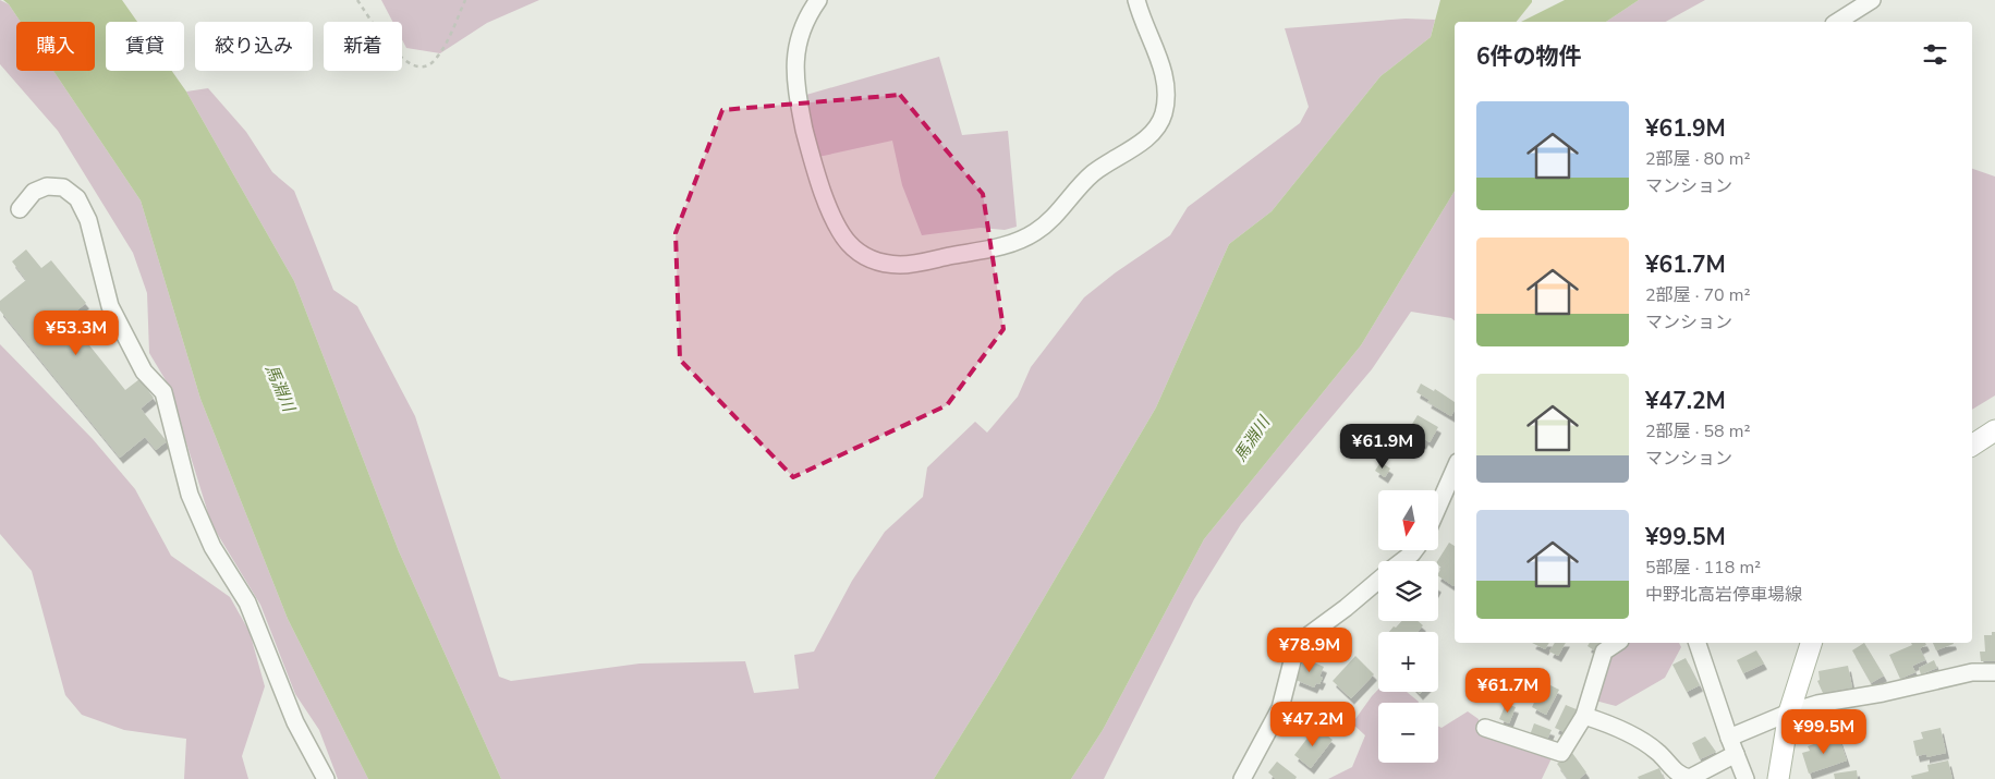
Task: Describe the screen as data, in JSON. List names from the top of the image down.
{
  "water": ["馬淵川"],
  "north": "bottom",
  "page": {
    "chip": [
      "購入",
      "賃貸",
      "絞り込み",
      "新着"
    ],
    "heading": "6件の物件",
    "list": [
      {
        "name": "¥61.9M",
        "note": "2部屋 · 80 m² · マンション"
      },
      {
        "name": "¥61.7M",
        "note": "2部屋 · 70 m² · マンション"
      },
      {
        "name": "¥47.2M",
        "note": "2部屋 · 58 m² · マンション"
      },
      {
        "name": "¥99.5M",
        "note": "5部屋 · 118 m² · 中野北高岩停車場線"
      }
    ],
    "price": [
      "¥53.3M",
      "¥61.9M",
      "¥78.9M",
      "¥61.7M",
      "¥47.2M",
      "¥99.5M"
    ],
    "map_buttons": ["+", "−"]
  }
}
